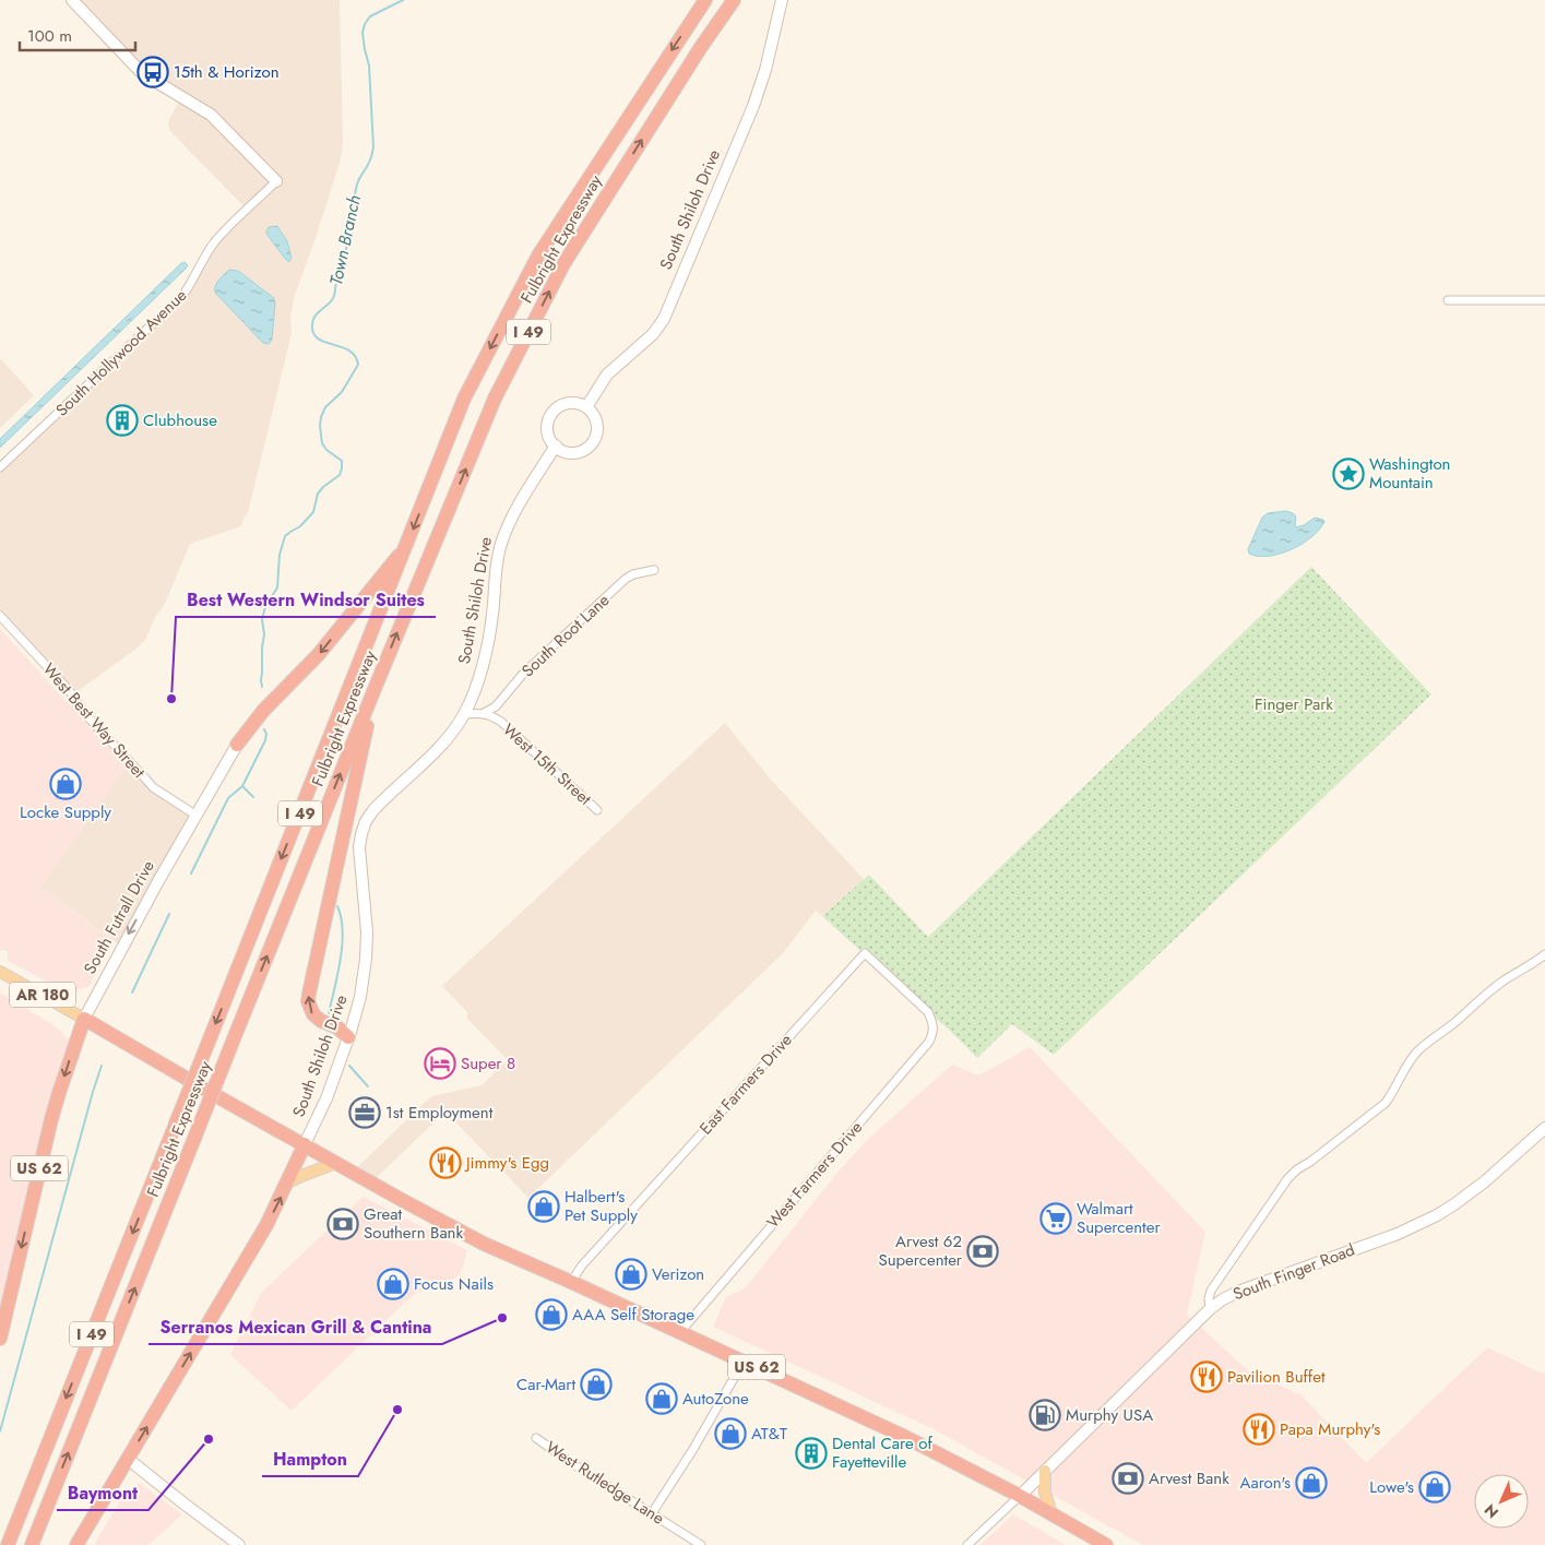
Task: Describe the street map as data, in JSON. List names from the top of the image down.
{
  "streets": {
    "highway": [
      "South Shiloh Drive",
      "Fulbright Expressway",
      "I 49",
      "South Futrall Drive",
      "US 62"
    ],
    "main road": ["AR 180"],
    "street": [
      "South Hollywood Avenue",
      "South Root Lane",
      "West Best Way Street",
      "West 15th Street",
      "East Farmers Drive",
      "West Farmers Drive",
      "South Finger Road",
      "West Rutledge Lane"
    ]
  },
  "crossings": [
    ["South Shiloh Drive", "US 62"],
    ["South Root Lane", "West 15th Street"],
    ["West Best Way Street", "South Futrall Drive"],
    ["South Futrall Drive", "AR 180"],
    ["South Futrall Drive", "US 62"],
    ["AR 180", "US 62"],
    ["East Farmers Drive", "US 62"],
    ["East Farmers Drive", "West Farmers Drive"],
    ["US 62", "West Farmers Drive"],
    ["US 62", "South Finger Road"]
  ],
  "one_way": ["South Futrall Drive"],
  "water": ["Town Branch"],
  "parks": ["Finger Park"],
  "places": {
    "bus stop": ["15th & Horizon"],
    "building": ["Clubhouse", "Dental Care of Fayetteville"],
    "place": ["Washington Mountain"],
    "other": [
      "Best Western Windsor Suites",
      "Serranos Mexican Grill & Cantina",
      "Hampton",
      "Baymont"
    ],
    "shop": [
      "Locke Supply",
      "Halbert's Pet Supply",
      "Verizon",
      "Focus Nails",
      "AAA Self Storage",
      "Car-Mart",
      "AutoZone",
      "AT&T",
      "Aaron's",
      "Lowe's"
    ],
    "hotel": ["Super 8"],
    "office": ["1st Employment"],
    "restaurant": ["Jimmy's Egg", "Pavilion Buffet", "Papa Murphy's"],
    "supermarket": ["Walmart Supercenter"],
    "bank": ["Great Southern Bank", "Arvest 62 Supercenter", "Arvest Bank"],
    "fuel station": ["Murphy USA"]
  },
  "scale_bar": "100 m",
  "north": "bottom left"
}
